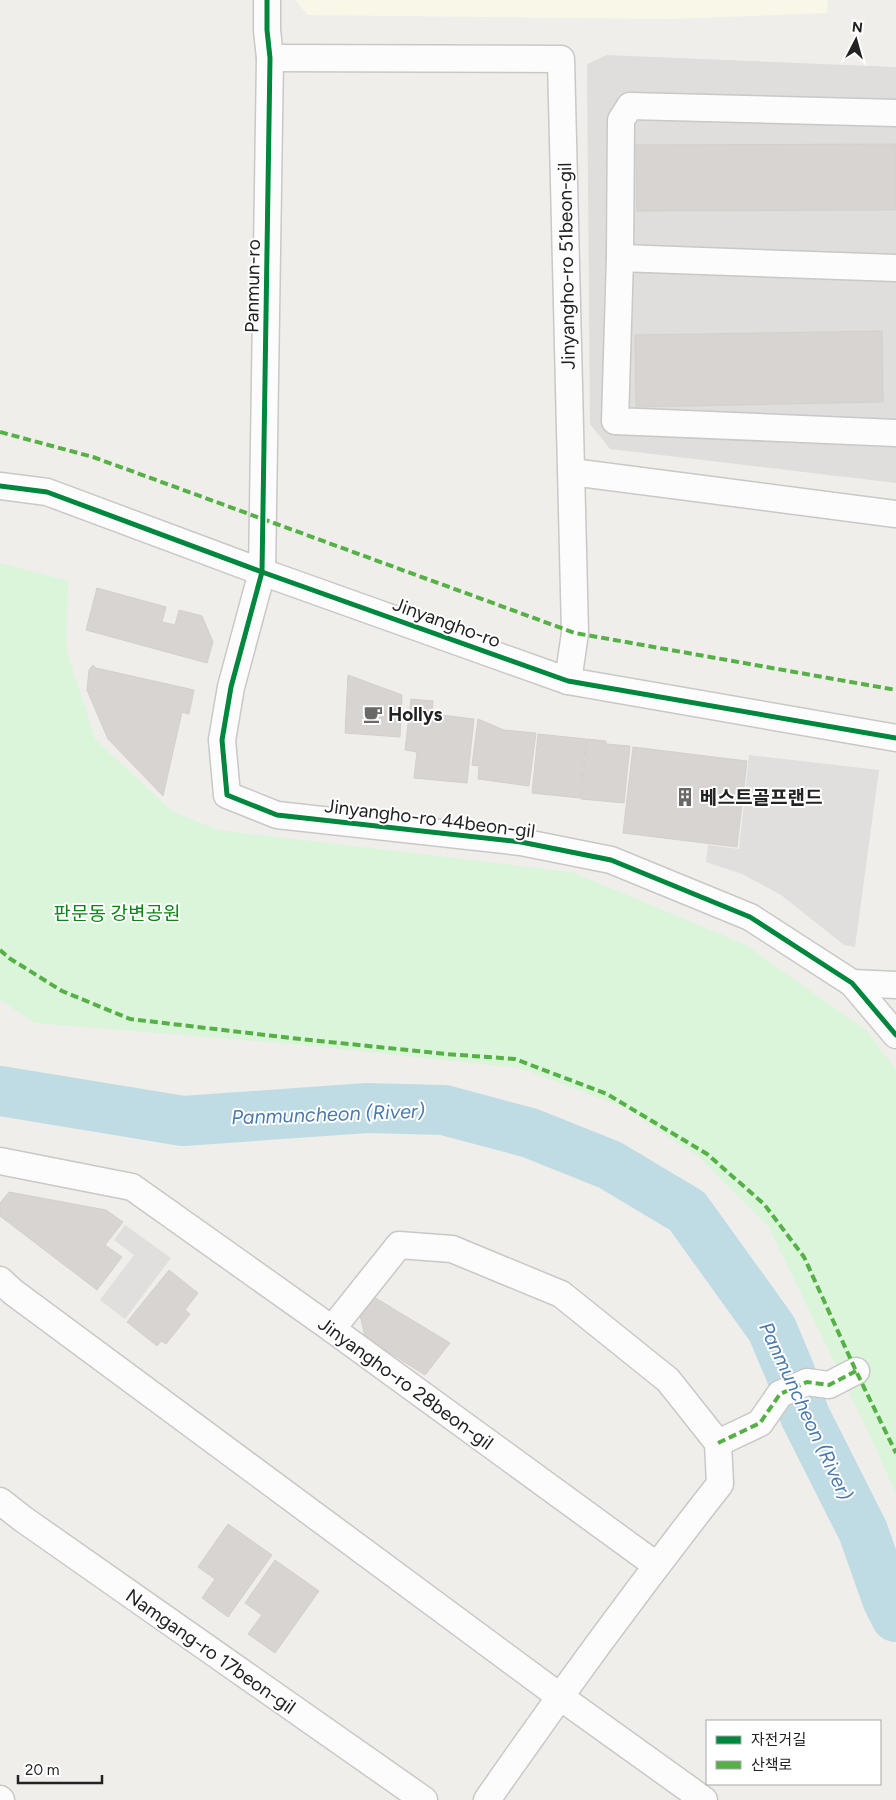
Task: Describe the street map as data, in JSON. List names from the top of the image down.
{
  "streets": {
    "street": [
      "Jinyangho-ro 51beon-gil",
      "Panmun-ro",
      "Jinyangho-ro",
      "Jinyangho-ro 44beon-gil",
      "Jinyangho-ro 28beon-gil",
      "Namgang-ro 17beon-gil"
    ]
  },
  "crossings": [
    ["Jinyangho-ro 51beon-gil", "Panmun-ro"],
    ["Jinyangho-ro 51beon-gil", "Jinyangho-ro"],
    ["Panmun-ro", "Jinyangho-ro"],
    ["Panmun-ro", "Jinyangho-ro 44beon-gil"],
    ["Jinyangho-ro", "Jinyangho-ro 44beon-gil"]
  ],
  "water": ["Panmuncheon (River)"],
  "parks": ["판문동 강변공원"],
  "places": {
    "cafe": ["Hollys"],
    "building": ["베스트골프랜드"]
  },
  "legend": ["자전거길", "산책로"],
  "scale_bar": "20 m",
  "north": "top"
}
